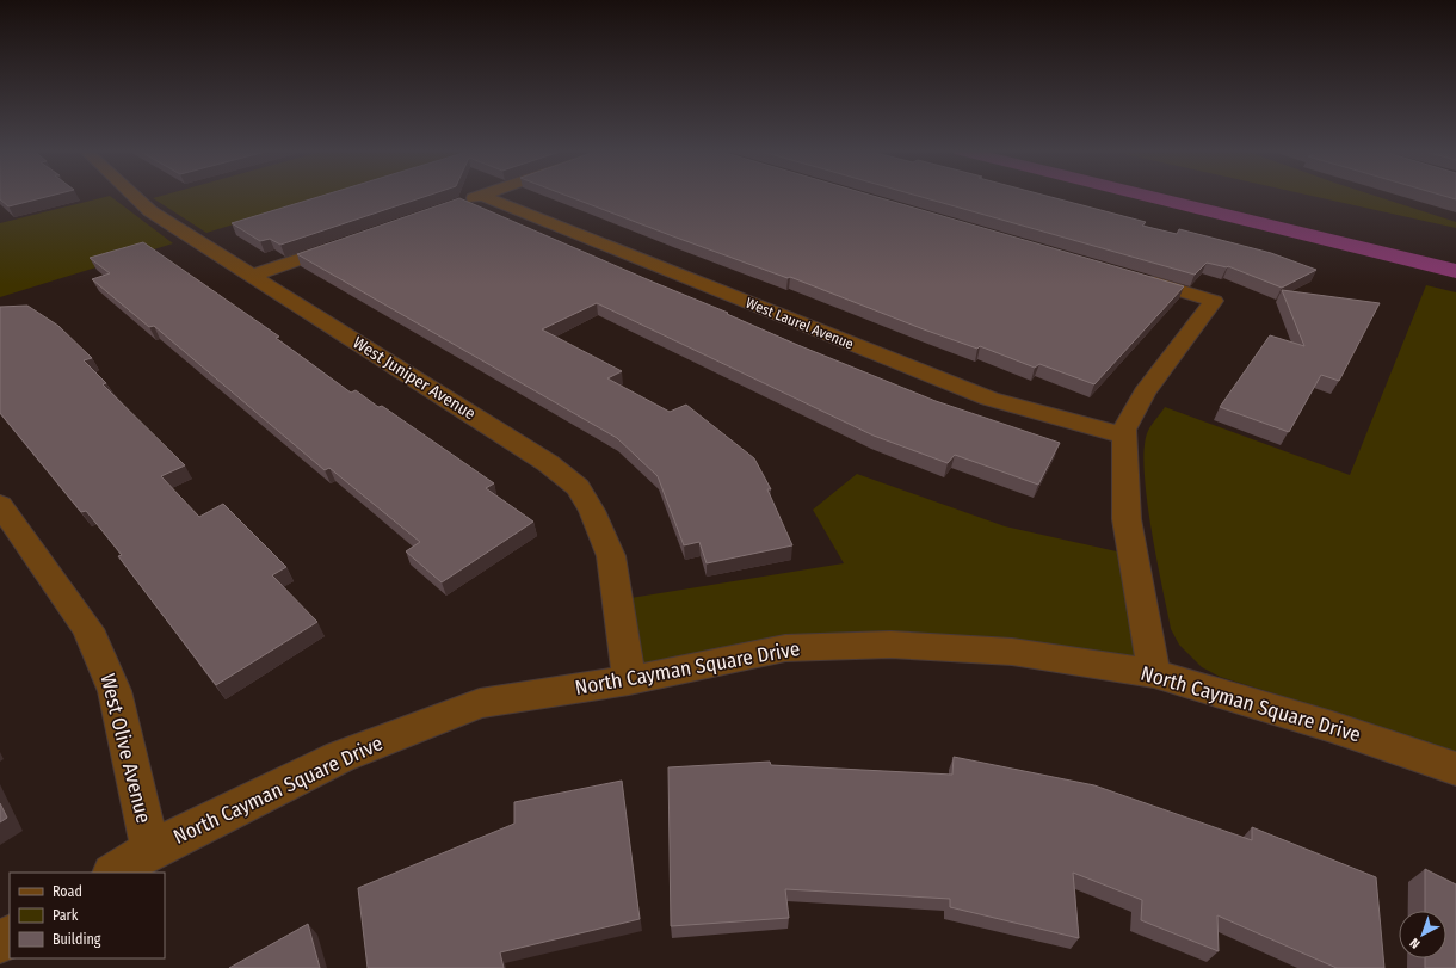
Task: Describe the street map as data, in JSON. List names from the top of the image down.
{
  "streets": {
    "street": [
      "West Laurel Avenue",
      "West Juniper Avenue",
      "North Cayman Square Drive",
      "West Olive Avenue"
    ]
  },
  "crossings": [
    ["West Juniper Avenue", "North Cayman Square Drive"],
    ["North Cayman Square Drive", "West Olive Avenue"]
  ],
  "legend": ["Road", "Park", "Building"],
  "north": "bottom left"
}
